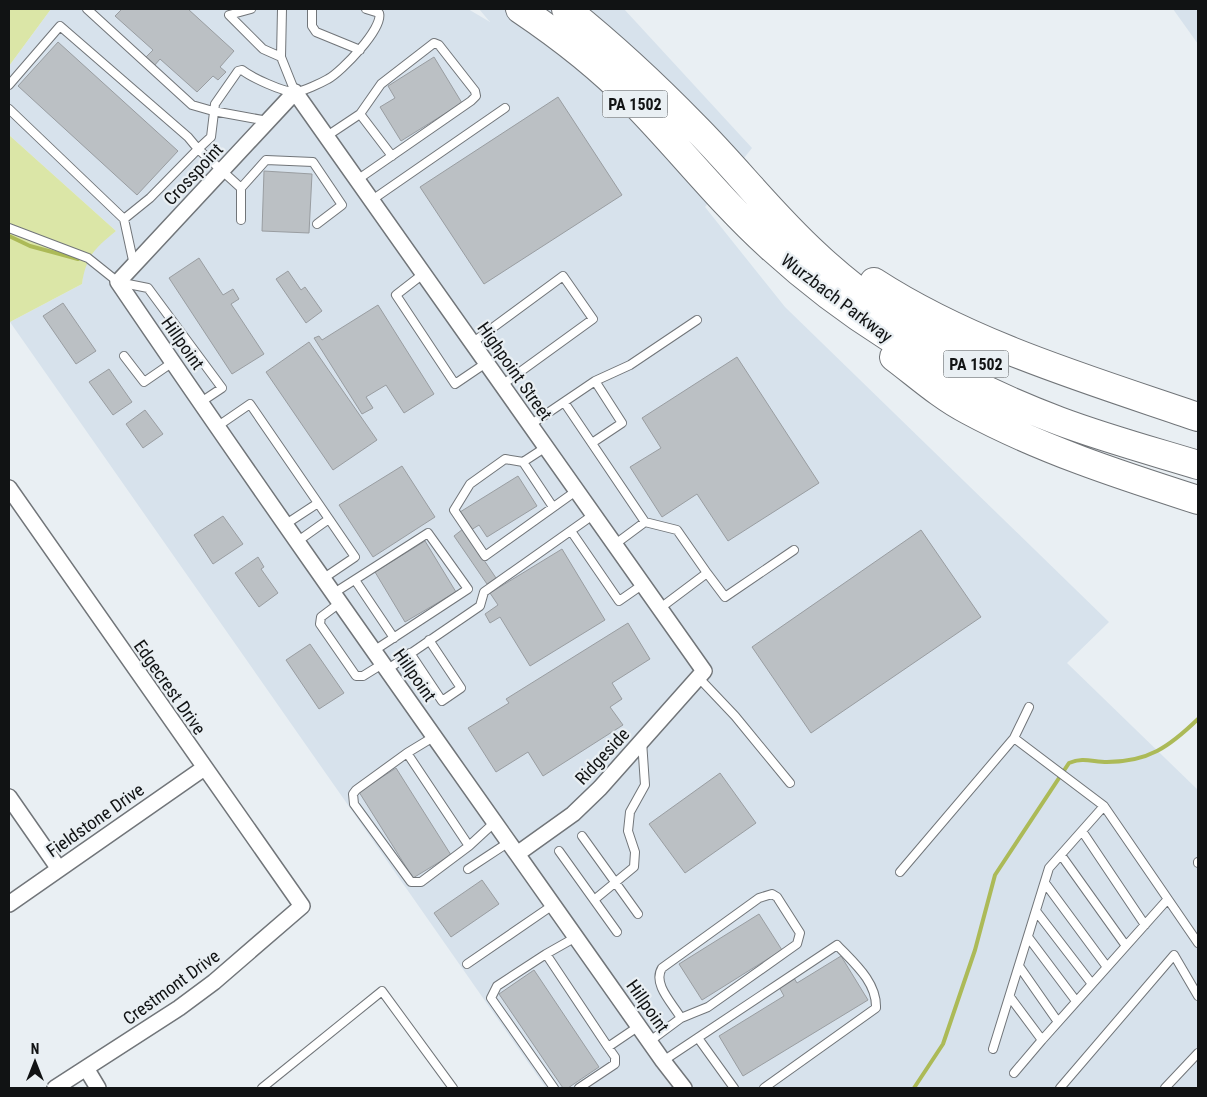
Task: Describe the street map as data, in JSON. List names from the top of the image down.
{
  "streets": {
    "highway": ["PA 1502", "Wurzbach Parkway"],
    "street": [
      "Crosspoint",
      "Hillpoint",
      "Highpoint Street",
      "Edgecrest Drive",
      "Ridgeside",
      "Fieldstone Drive",
      "Crestmont Drive"
    ]
  },
  "crossings": [
    ["Crosspoint", "Hillpoint"],
    ["Crosspoint", "Highpoint Street"],
    ["Hillpoint", "Ridgeside"],
    ["Highpoint Street", "Ridgeside"],
    ["Edgecrest Drive", "Fieldstone Drive"],
    ["Edgecrest Drive", "Crestmont Drive"]
  ],
  "north": "top"
}
